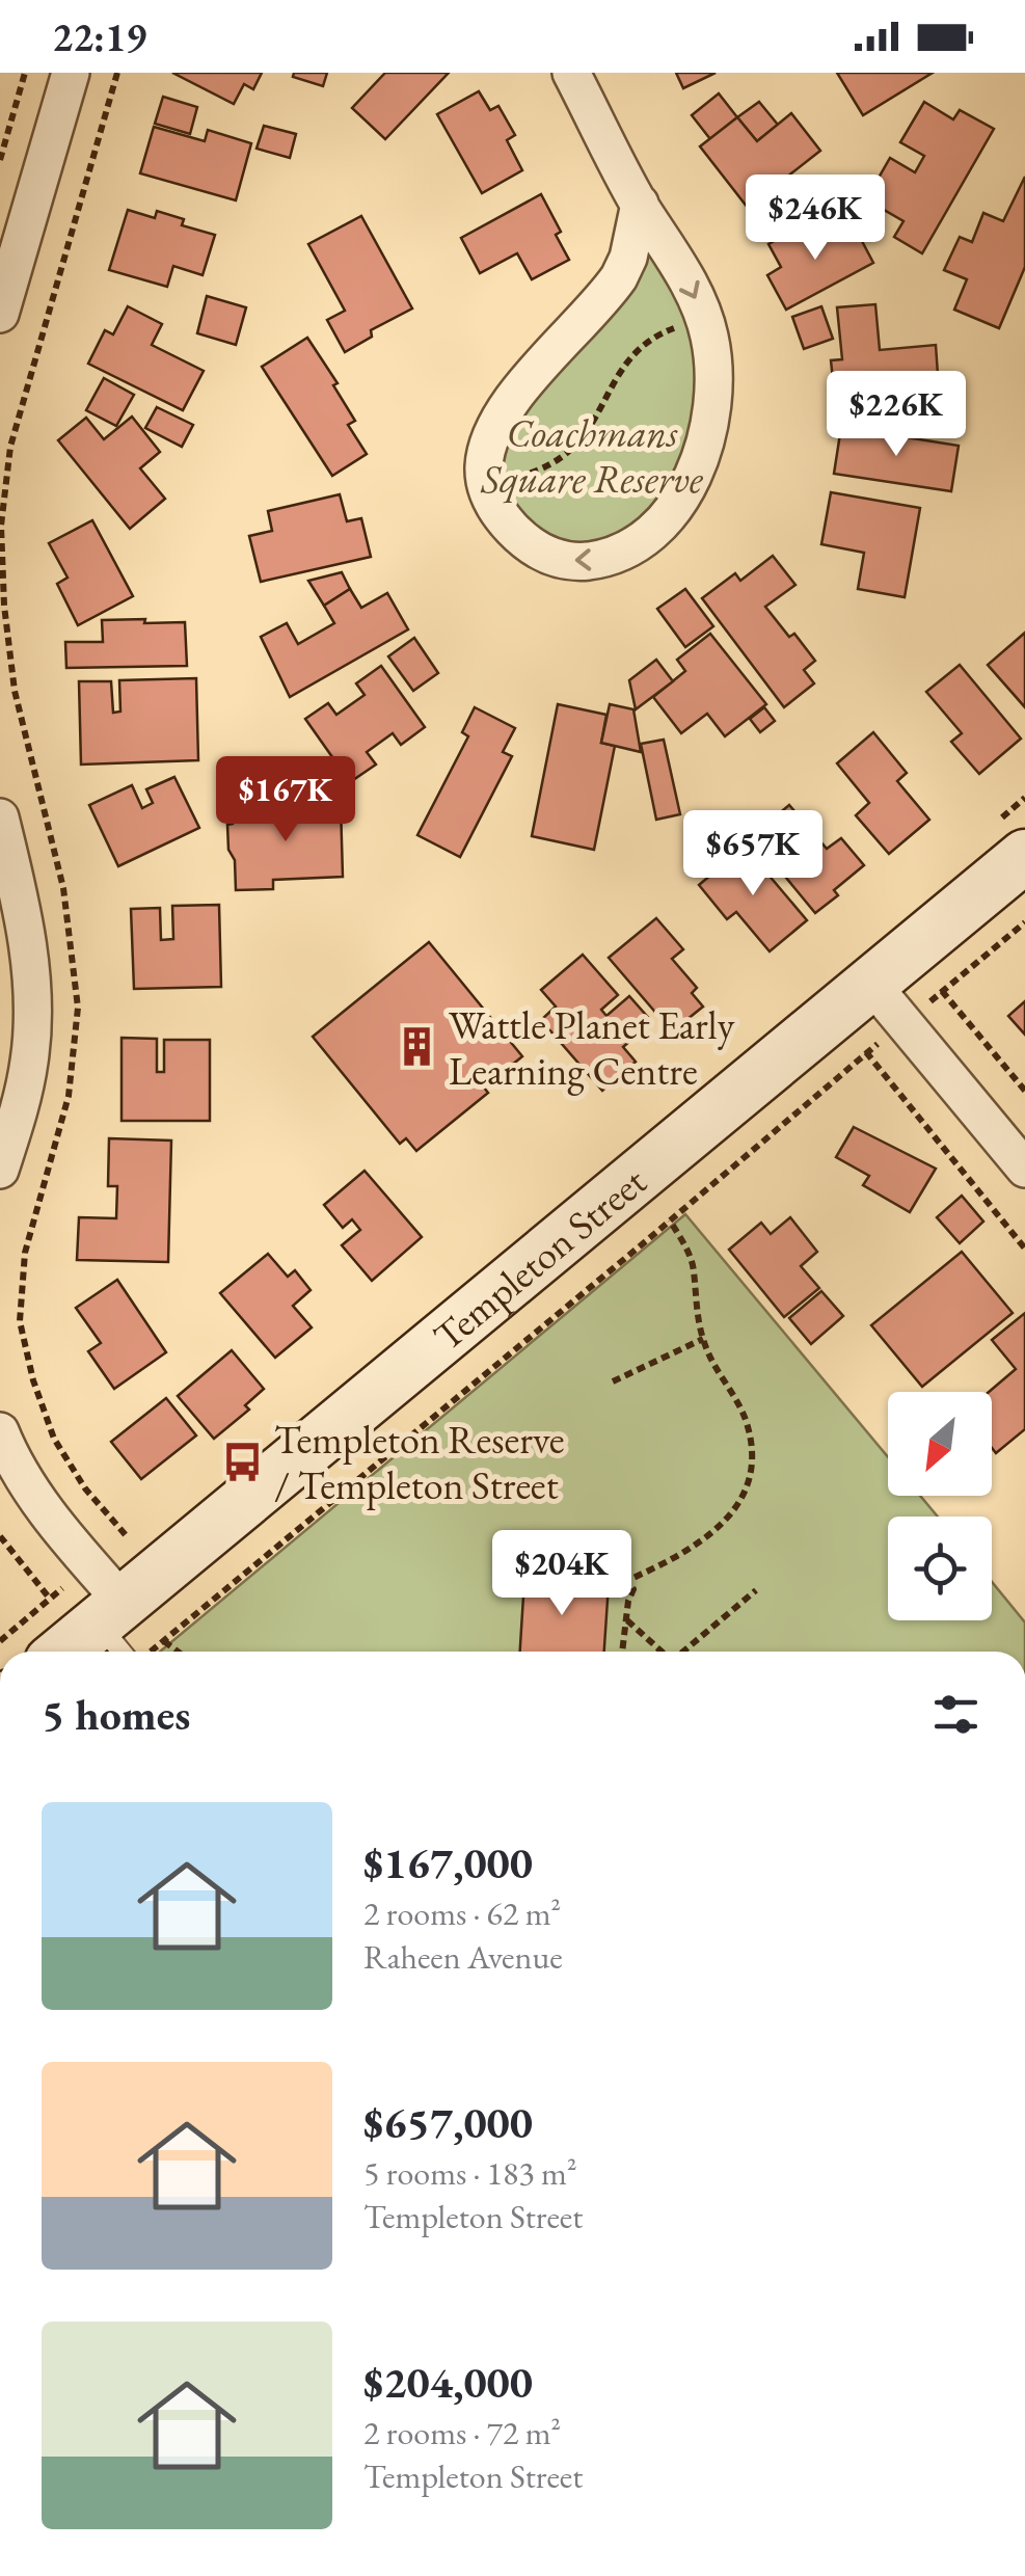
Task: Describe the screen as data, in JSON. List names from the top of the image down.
{
  "streets": {
    "street": ["Templeton Street"]
  },
  "parks": ["Coachmans Square Reserve"],
  "places": {
    "building": ["Wattle Planet Early Learning Centre"],
    "bus stop": ["Templeton Reserve / Templeton Street"]
  },
  "north": "bottom left",
  "page": {
    "status": "22:19",
    "price": [
      "$246K",
      "$226K",
      "$167K",
      "$657K",
      "$204K"
    ],
    "heading": "5 homes",
    "list": [
      {
        "name": "$167,000",
        "note": "2 rooms · 62 m² · Raheen Avenue"
      },
      {
        "name": "$657,000",
        "note": "5 rooms · 183 m² · Templeton Street"
      },
      {
        "name": "$204,000",
        "note": "2 rooms · 72 m² · Templeton Street"
      }
    ]
  }
}
